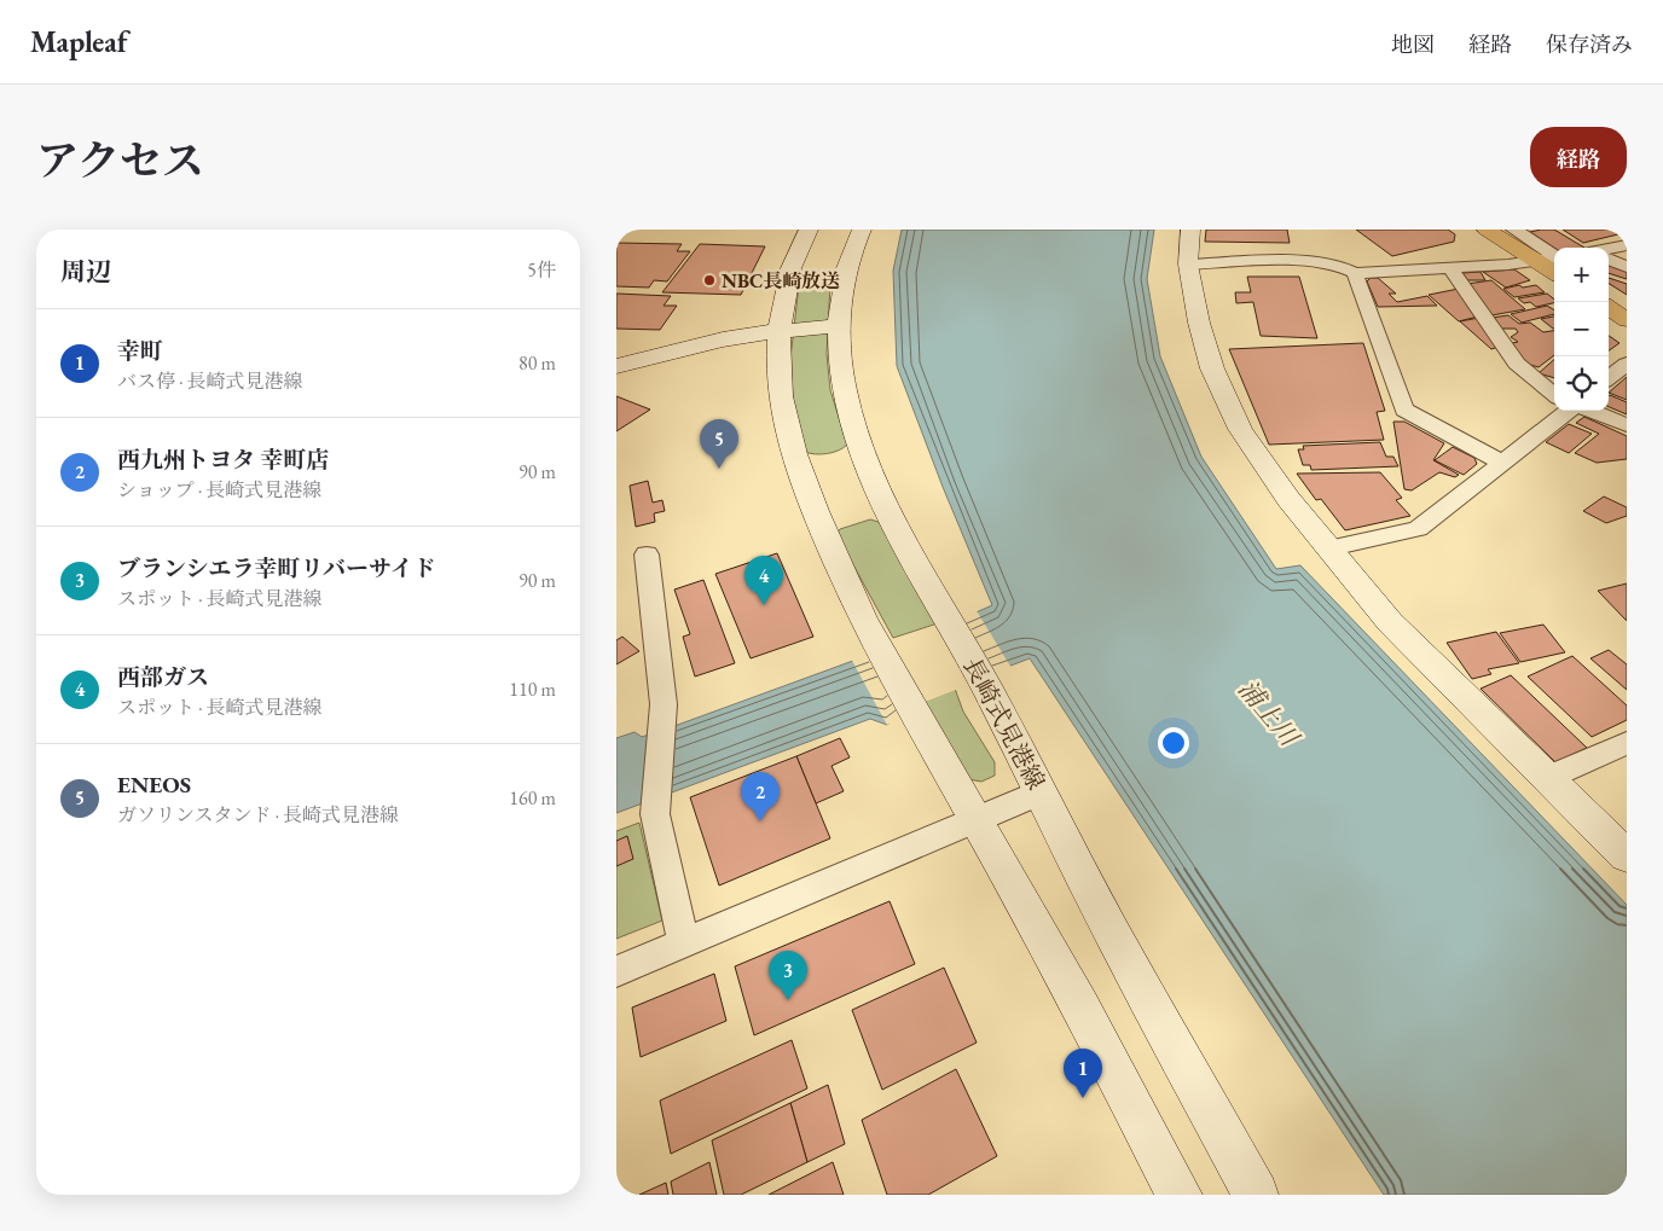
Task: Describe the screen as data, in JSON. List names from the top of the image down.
{
  "streets": {
    "main road": ["長崎式見港線"]
  },
  "water": ["浦上川"],
  "places": ["NBC長崎放送"],
  "page": {
    "header": "Mapleaf",
    "nav": ["地図", "経路", "保存済み"],
    "title": "アクセス",
    "buttons": "経路",
    "heading": ["周辺", "5件"],
    "map_buttons": ["+", "−"],
    "list": [
      {
        "mark": "1",
        "name": "幸町",
        "note": "バス停 · 長崎式見港線",
        "value": "80 m"
      },
      {
        "mark": "2",
        "name": "西九州トヨタ 幸町店",
        "note": "ショップ · 長崎式見港線",
        "value": "90 m"
      },
      {
        "mark": "3",
        "name": "ブランシエラ幸町リバーサイド",
        "note": "スポット · 長崎式見港線",
        "value": "90 m"
      },
      {
        "mark": "4",
        "name": "西部ガス",
        "note": "スポット · 長崎式見港線",
        "value": "110 m"
      },
      {
        "mark": "5",
        "name": "ENEOS",
        "note": "ガソリンスタンド · 長崎式見港線",
        "value": "160 m"
      }
    ],
    "pins": [
      "5",
      "4",
      "2",
      "3",
      "1"
    ]
  }
}
